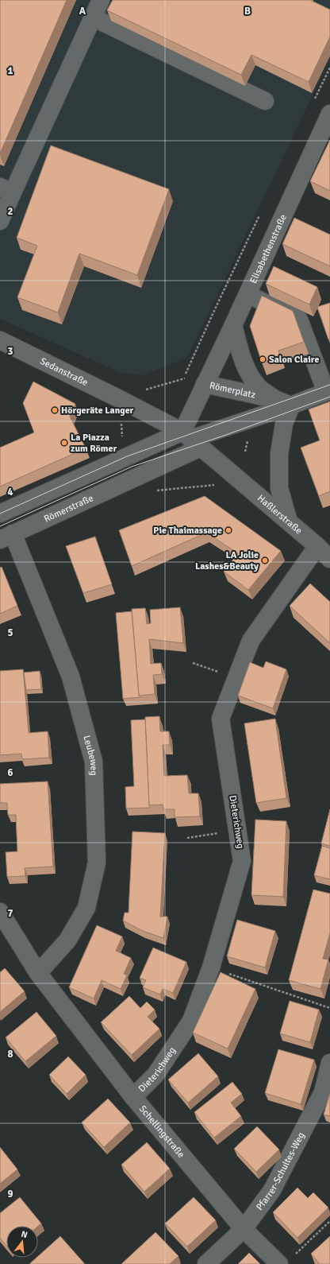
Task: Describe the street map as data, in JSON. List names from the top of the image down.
{
  "streets": {
    "street": [
      "Elisabethenstraße",
      "Sedanstraße",
      "Römerplatz",
      "Römerstraße",
      "Haßlerstraße",
      "Leubeweg",
      "Dieterichweg",
      "Schellingstraße",
      "Pfarrer-Schultes-Weg"
    ]
  },
  "crossings": [
    ["Elisabethenstraße", "Römerplatz"],
    ["Römerplatz", "Römerstraße"],
    ["Römerplatz", "Haßlerstraße"],
    ["Römerstraße", "Haßlerstraße"],
    ["Römerstraße", "Leubeweg"],
    ["Haßlerstraße", "Dieterichweg"],
    ["Leubeweg", "Schellingstraße"],
    ["Dieterichweg", "Schellingstraße"],
    ["Schellingstraße", "Pfarrer-Schultes-Weg"]
  ],
  "places": [
    "Salon Claire",
    "Hörgeräte Langer",
    "La Piazza zum Römer",
    "Pie Thaimassage",
    "LA Jolie Lashes&Beauty"
  ],
  "north": "top",
  "grid": {
    "columns": ["A", "B"],
    "rows": [
      "1",
      "2",
      "3",
      "4",
      "5",
      "6",
      "7",
      "8",
      "9"
    ]
  }
}
